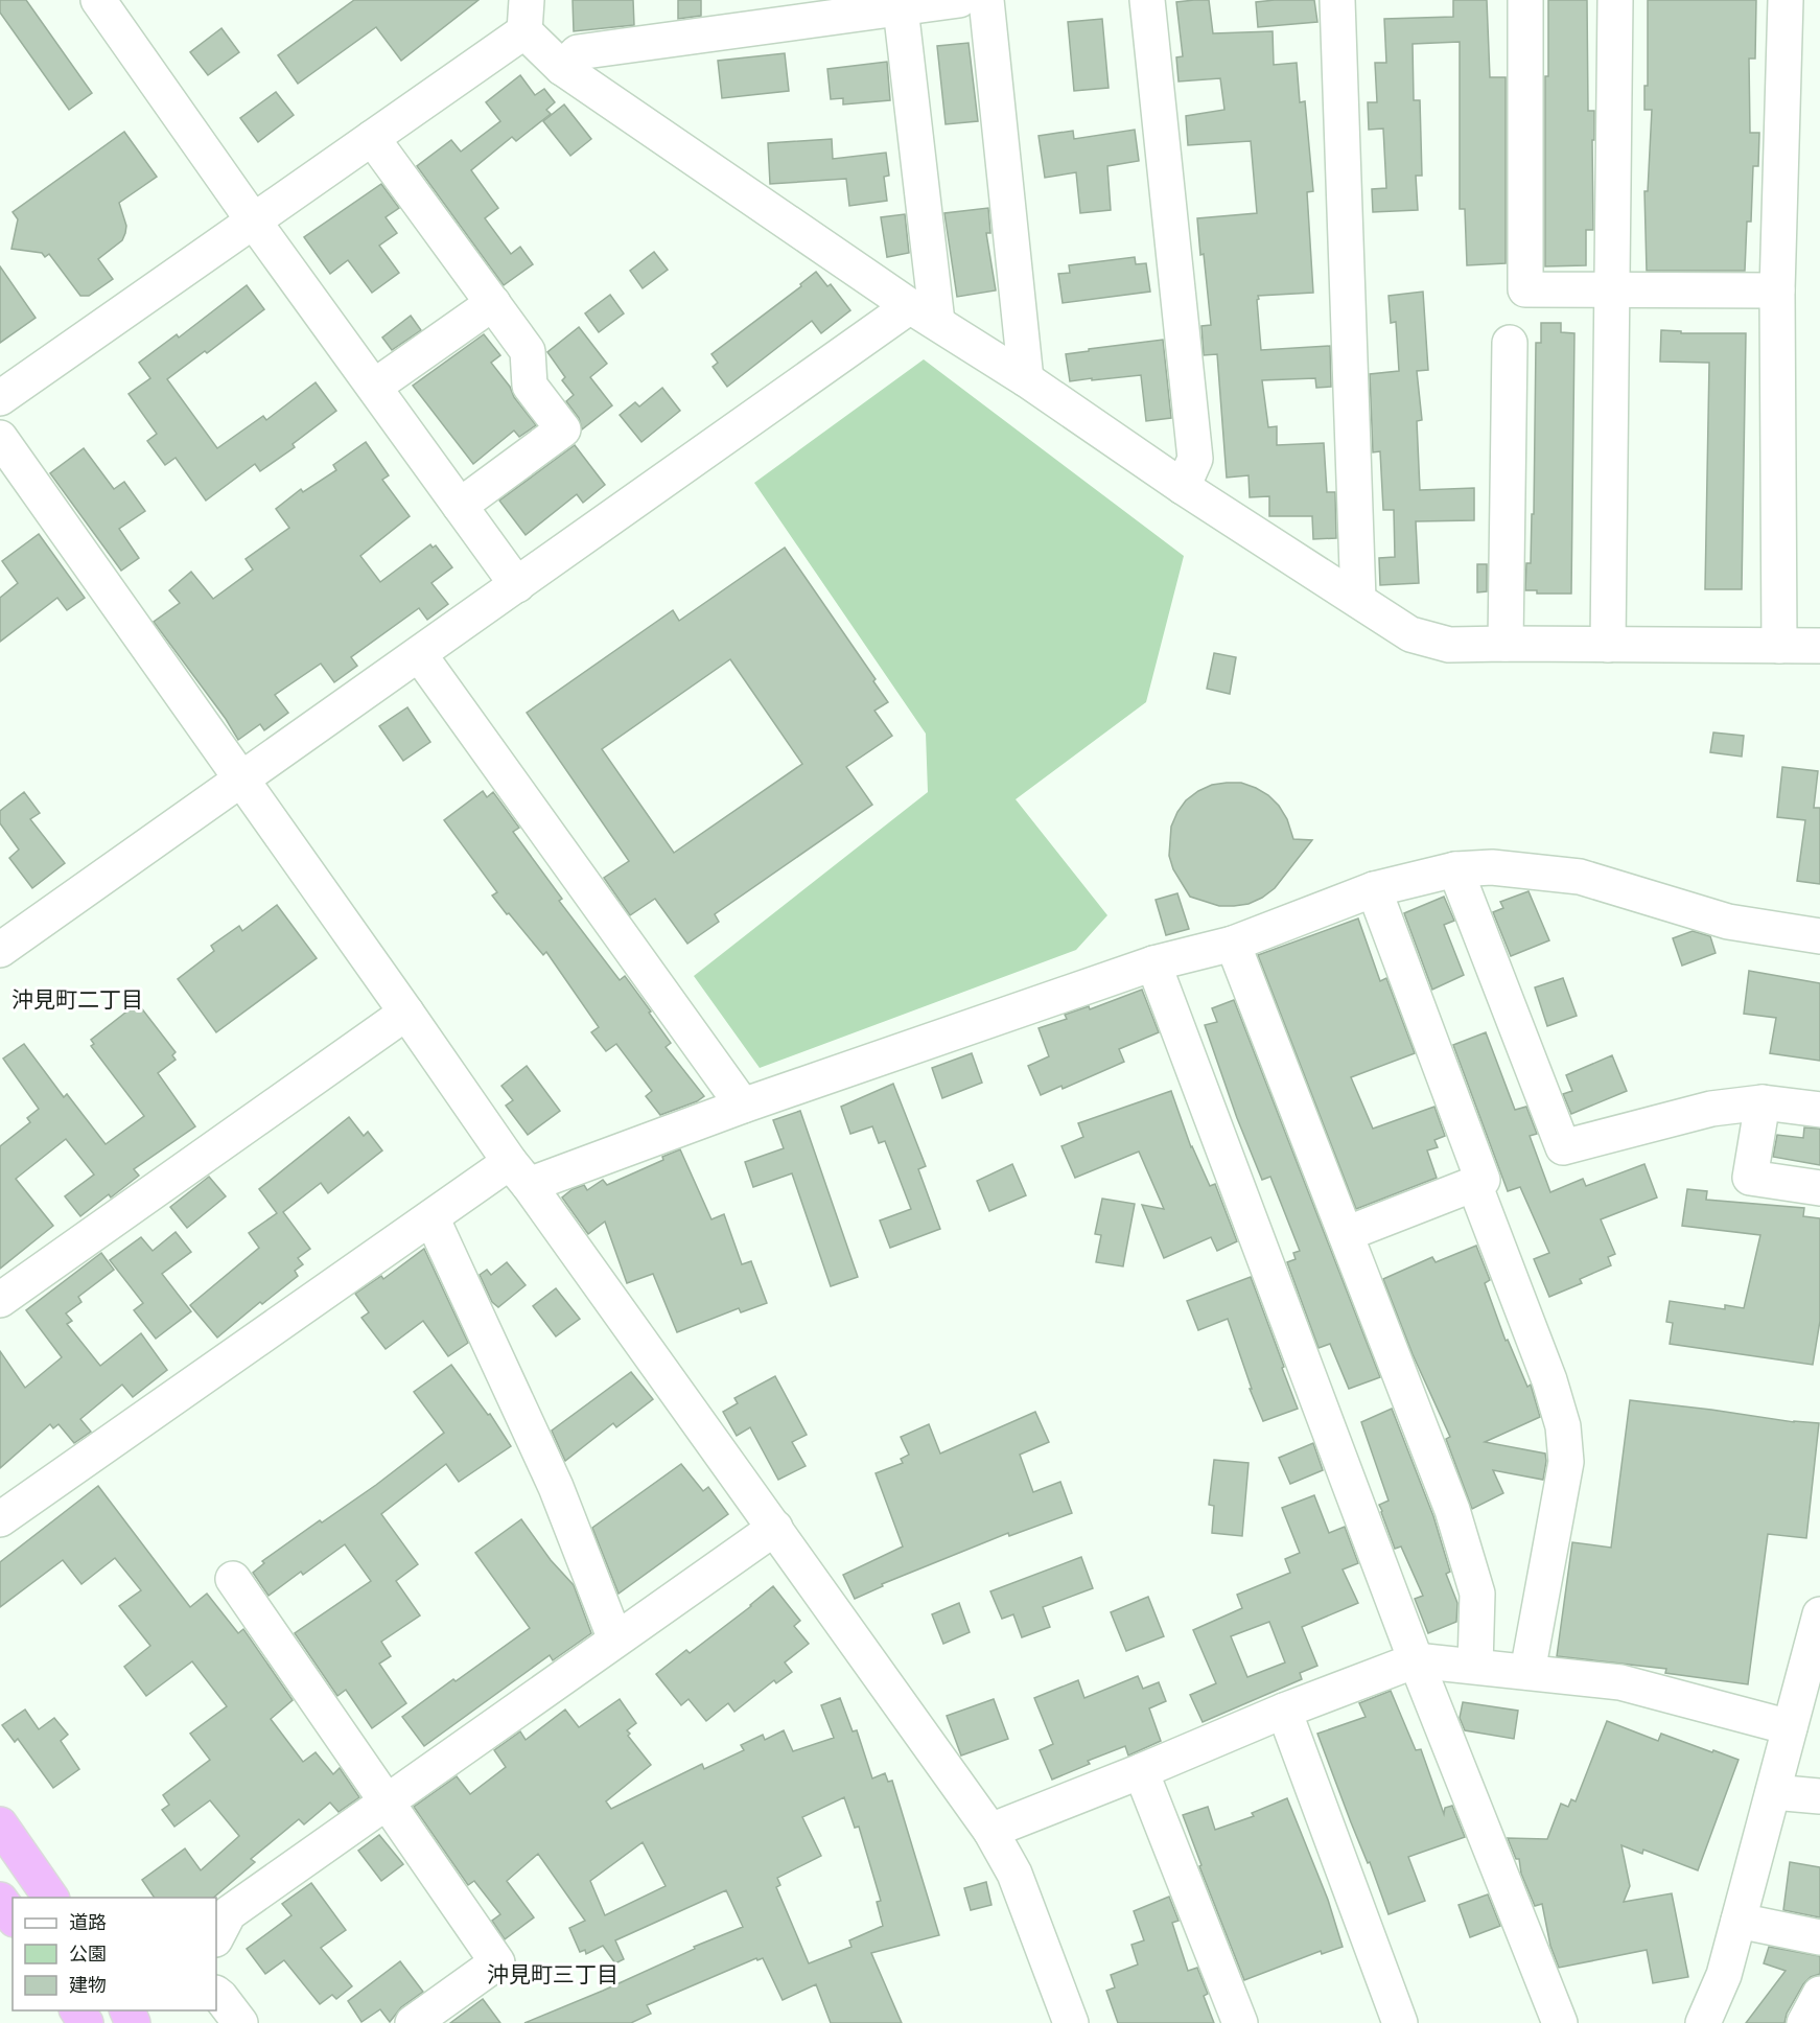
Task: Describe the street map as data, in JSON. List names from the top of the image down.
{
  "districts": ["沖見町二丁目", "沖見町三丁目"],
  "legend": ["道路", "公園", "建物"]
}
